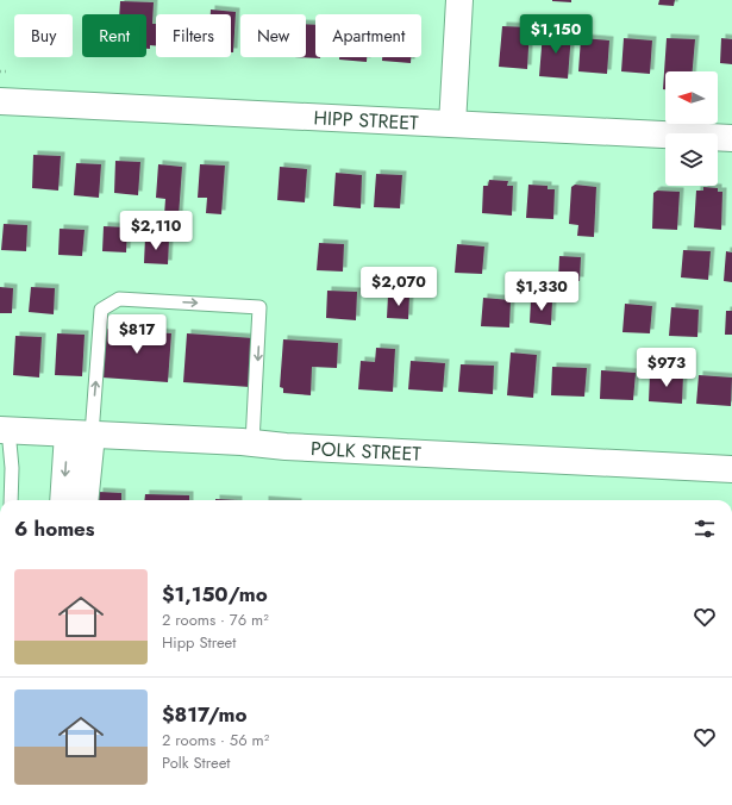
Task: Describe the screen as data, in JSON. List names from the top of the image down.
{
  "streets": {
    "street": ["HIPP STREET", "POLK STREET"]
  },
  "north": "left",
  "page": {
    "price": [
      "$1,150",
      "$2,110",
      "$2,070",
      "$1,330",
      "$817",
      "$973"
    ],
    "chip": [
      "Buy",
      "Rent",
      "Filters",
      "New",
      "Apartment"
    ],
    "heading": "6 homes",
    "list": [
      {
        "name": "$1,150/mo",
        "note": "2 rooms · 76 m² · Hipp Street"
      },
      {
        "name": "$817/mo",
        "note": "2 rooms · 56 m² · Polk Street"
      }
    ]
  }
}
